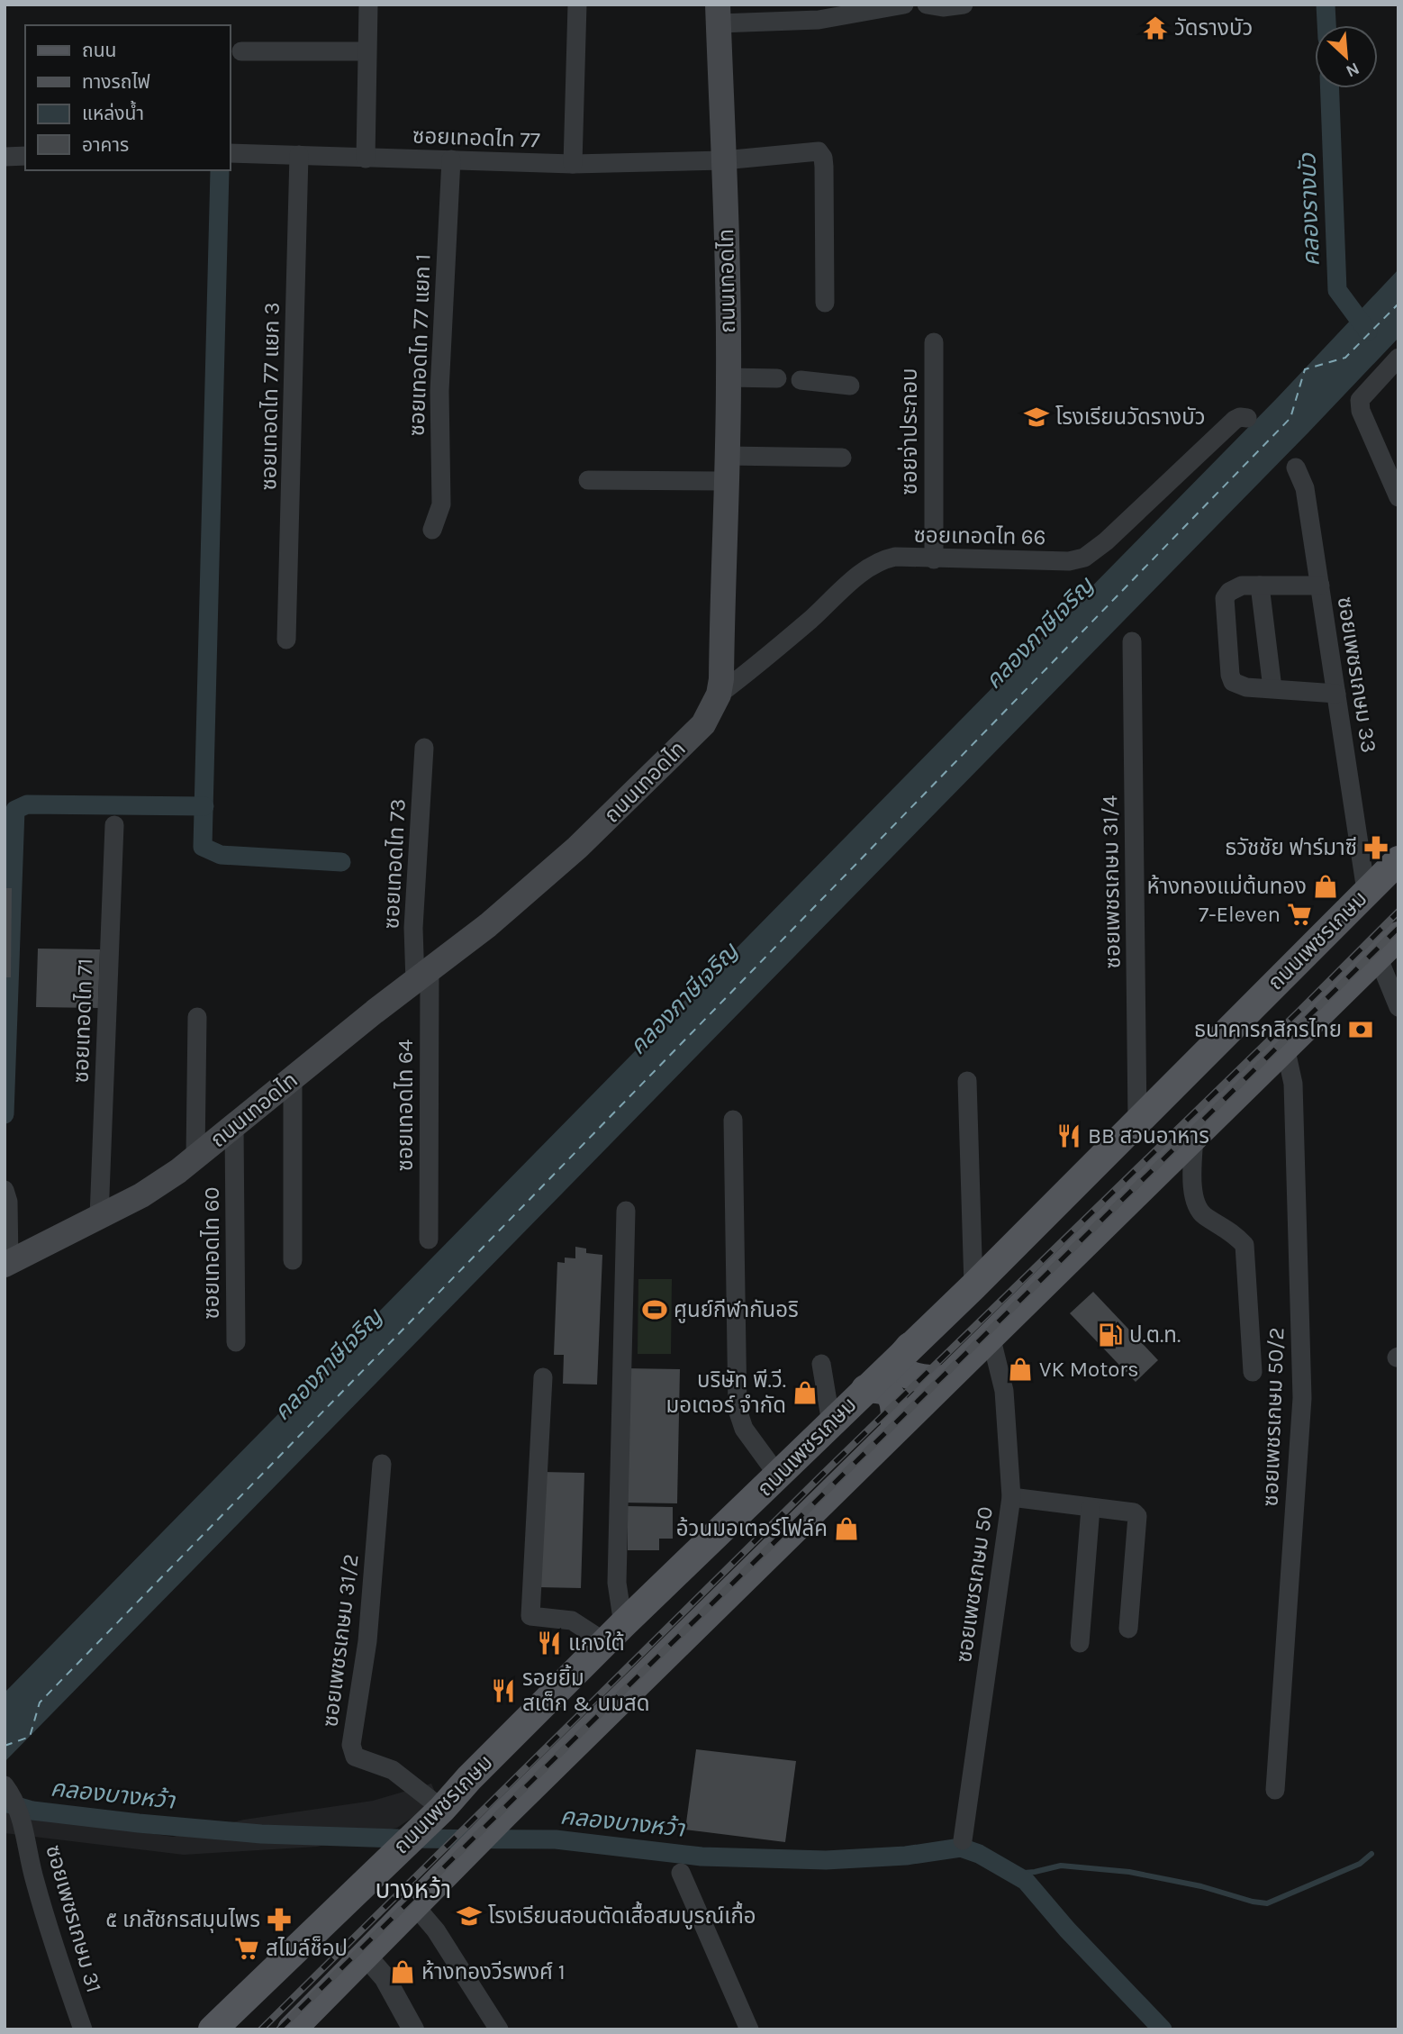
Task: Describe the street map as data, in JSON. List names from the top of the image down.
{
  "streets": {
    "main road": ["ถนนเทอดไท", "ถนนเพชรเกษม"],
    "street": [
      "ซอยเทอดไท 77",
      "ซอยเทอดไท 77 แยก 1",
      "ซอยเทอดไท 77 แยก 3",
      "ซอยจ่าประกอบ",
      "ซอยเทอดไท 66",
      "ซอยเพชรเกษม 33",
      "ซอยเทอดไท 73",
      "ซอยเพชรเกษม 31/4",
      "ซอยเทอดไท 71",
      "ซอยเทอดไท 64",
      "ซอยเทอดไท 60",
      "ซอยเพชรเกษม 50/2",
      "ซอยเพชรเกษม 50",
      "ซอยเพชรเกษม 31/2",
      "ซอยเพชรเกษม 31"
    ]
  },
  "crossings": [
    ["ซอยเทอดไท 77", "ถนนเทอดไท"],
    ["ซอยเทอดไท 77", "ซอยเทอดไท 77 แยก 1"],
    ["ซอยเทอดไท 77", "ซอยเทอดไท 77 แยก 3"],
    ["ถนนเทอดไท", "ซอยเทอดไท 66"],
    ["ถนนเทอดไท", "ซอยเทอดไท 73"],
    ["ถนนเทอดไท", "ซอยเทอดไท 71"],
    ["ถนนเทอดไท", "ซอยเทอดไท 64"],
    ["ถนนเทอดไท", "ซอยเทอดไท 60"],
    ["ซอยจ่าประกอบ", "ซอยเทอดไท 66"],
    ["ซอยเพชรเกษม 33", "ถนนเพชรเกษม"],
    ["ซอยเทอดไท 73", "ซอยเทอดไท 64"],
    ["ซอยเพชรเกษม 31/4", "ถนนเพชรเกษม"],
    ["ถนนเพชรเกษม", "ซอยเพชรเกษม 31/2"]
  ],
  "districts": ["บางหว้า"],
  "water": ["คลองรางบัว", "คลองภาษีเจริญ", "คลองบางหว้า"],
  "places": {
    "temple": ["วัดรางบัว"],
    "school or university": ["โรงเรียนวัดรางบัว", "โรงเรียนสอนตัดเสื้อสมบูรณ์เกื้อ"],
    "pharmacy": ["ธวัชชัย ฟาร์มาซี", "๕ เภสัชกรสมุนไพร"],
    "shop": [
      "ห้างทองแม่ต้นทอง",
      "VK Motors",
      "บริษัท พี.วี. มอเตอร์ จำกัด",
      "อ้วนมอเตอร์โฟล์ค",
      "ห้างทองวีรพงศ์ 1"
    ],
    "supermarket": ["7-Eleven", "สไมล์ช็อป"],
    "bank": ["ธนาคารกสิกรไทย"],
    "restaurant": ["BB สวนอาหาร", "แกงใต้", "รอยยิ้ม สเต็ก & นมสด"],
    "sports": ["ศูนย์กีฬากันอริ"],
    "fuel station": ["ป.ต.ท."]
  },
  "legend": [
    "ถนน",
    "ทางรถไฟ",
    "แหล่งน้ำ",
    "อาคาร"
  ],
  "north": "bottom right"
}
